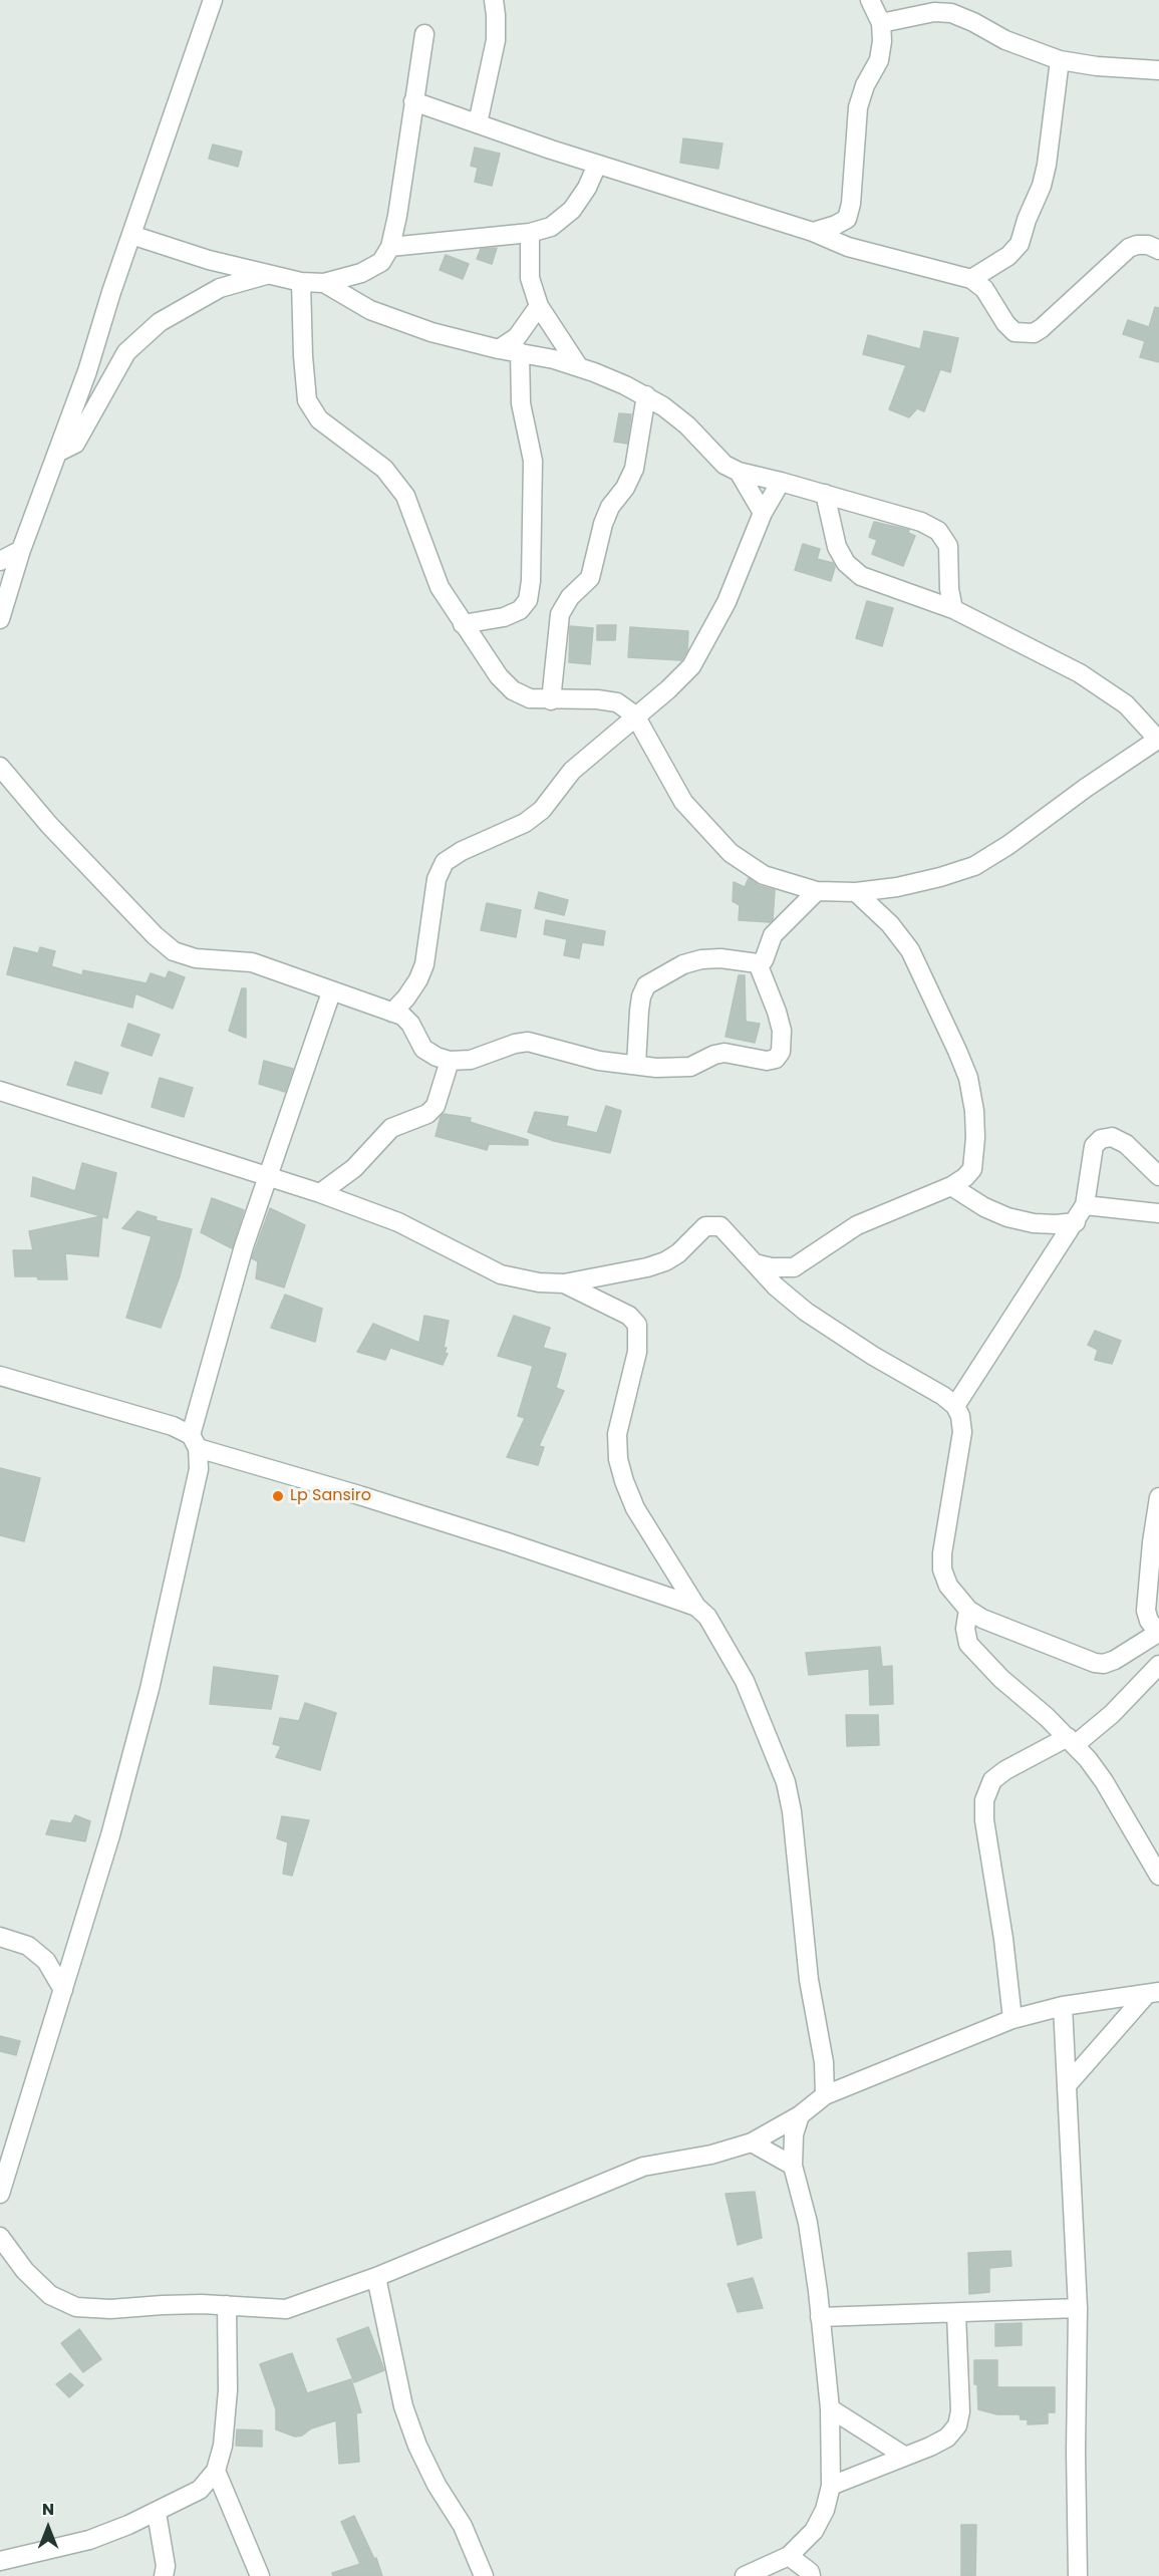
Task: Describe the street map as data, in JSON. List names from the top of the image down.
{
  "places": ["Lp Sansiro"],
  "north": "top"
}
